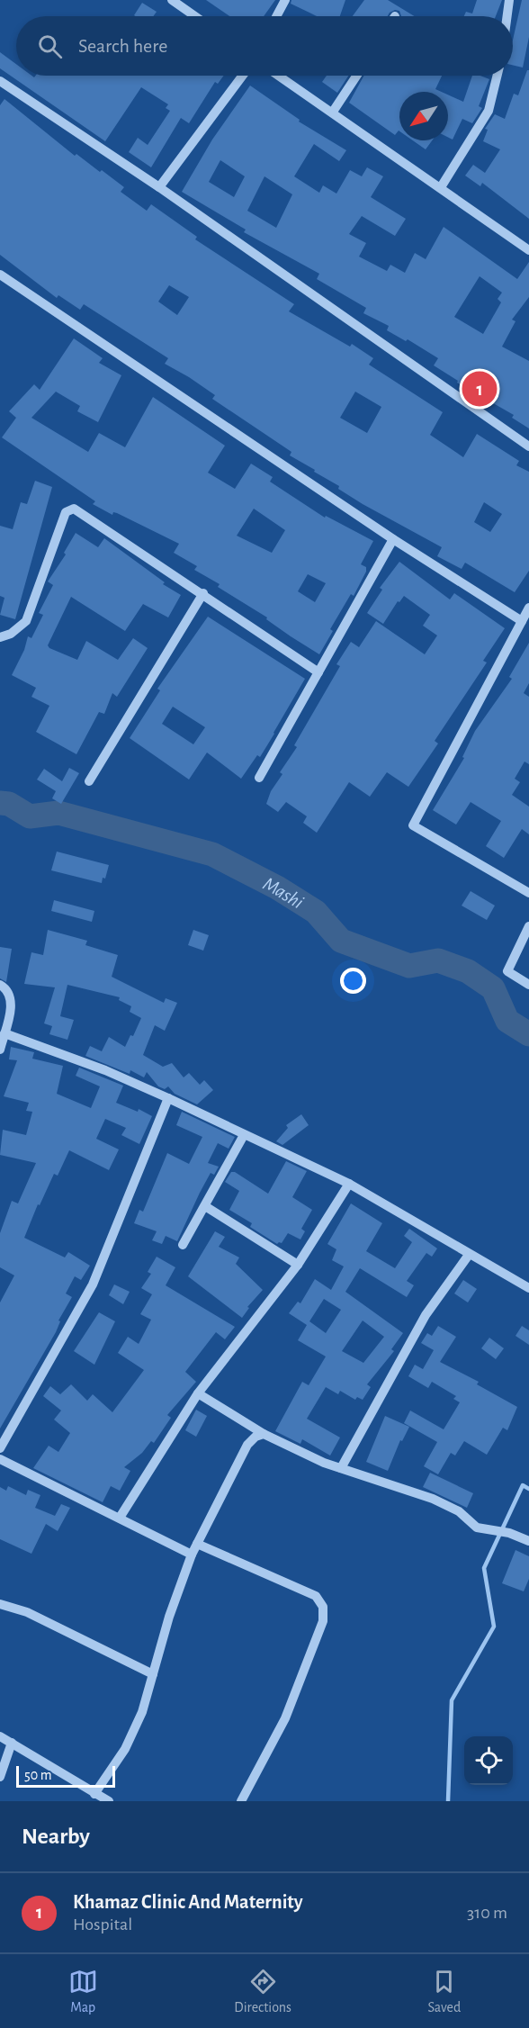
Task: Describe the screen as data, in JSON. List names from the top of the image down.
{
  "water": ["Mashi"],
  "scale_bar": "50 m",
  "north": "bottom left",
  "page": {
    "search": "Search here",
    "pins": "1",
    "scale": "50 m",
    "heading": "Nearby",
    "list": [
      {
        "mark": "1",
        "name": "Khamaz Clinic And Maternity",
        "note": "Hospital",
        "value": "310 m"
      }
    ],
    "nav": ["Map", "Directions", "Saved"]
  }
}
